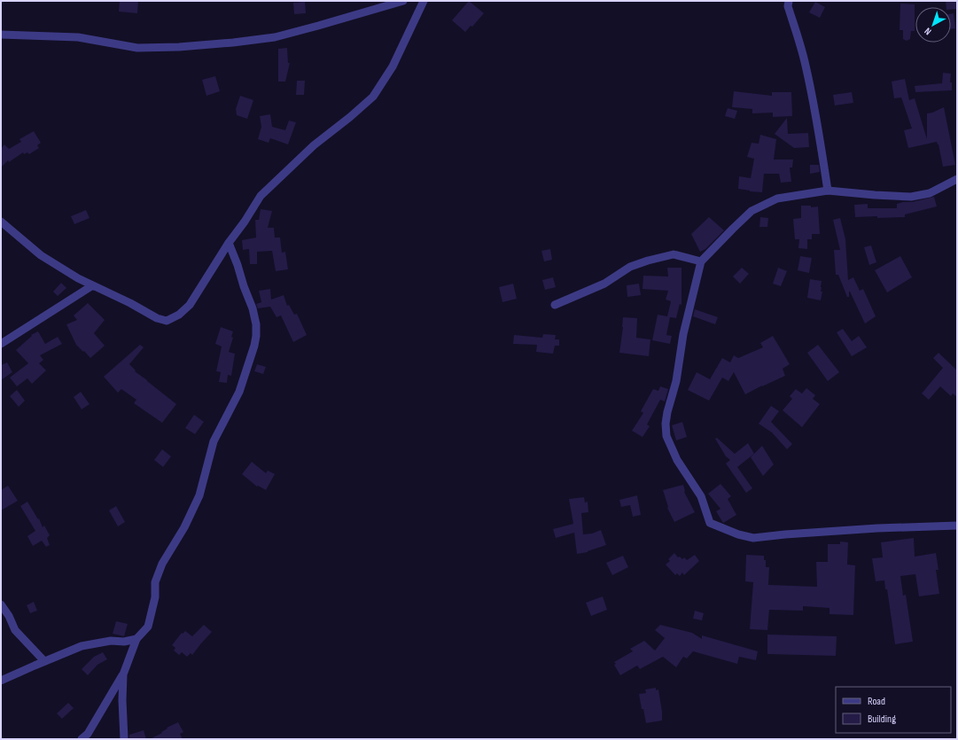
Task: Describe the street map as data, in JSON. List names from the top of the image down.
{
  "legend": ["Road", "Building"],
  "north": "bottom left"
}
